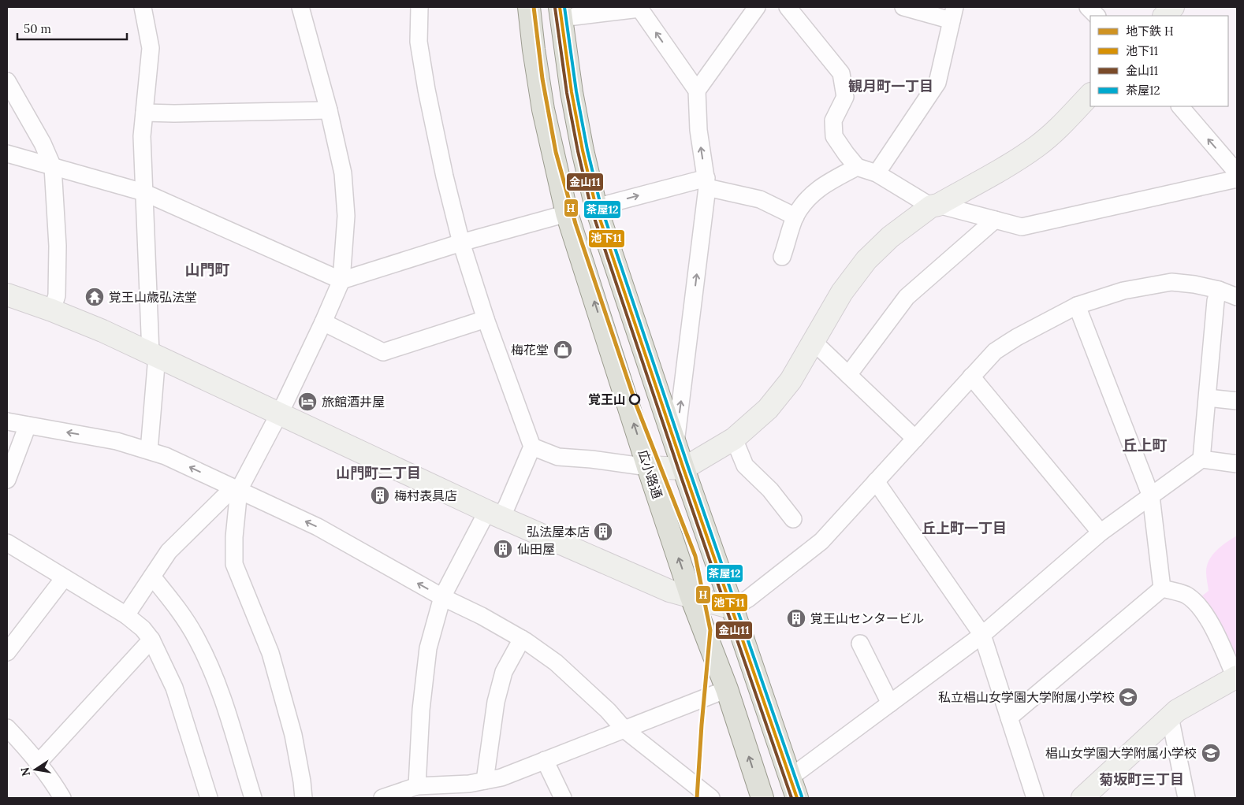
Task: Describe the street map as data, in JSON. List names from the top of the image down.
{
  "streets": {
    "main road": ["広小路通"]
  },
  "districts": [
    "観月町一丁目",
    "山門町",
    "丘上町",
    "山門町二丁目",
    "丘上町一丁目",
    "菊坂町三丁目"
  ],
  "places": {
    "temple": ["覚王山歳弘法堂"],
    "shop": ["梅花堂"],
    "other": ["覚王山"],
    "hotel": ["旅館酒井屋"],
    "building": [
      "梅村表具店",
      "弘法屋本店",
      "仙田屋",
      "覚王山センタービル"
    ],
    "school or university": ["私立椙山女学園大学附属小学校", "椙山女学園大学附属小学校"]
  },
  "lines": [
    "metro line H",
    "transit line 池下11",
    "transit line 茶屋12",
    "transit line 金山11"
  ],
  "legend": [
    "地下鉄 H",
    "池下11",
    "金山11",
    "茶屋12"
  ],
  "scale_bar": "50 m",
  "north": "left"
}
